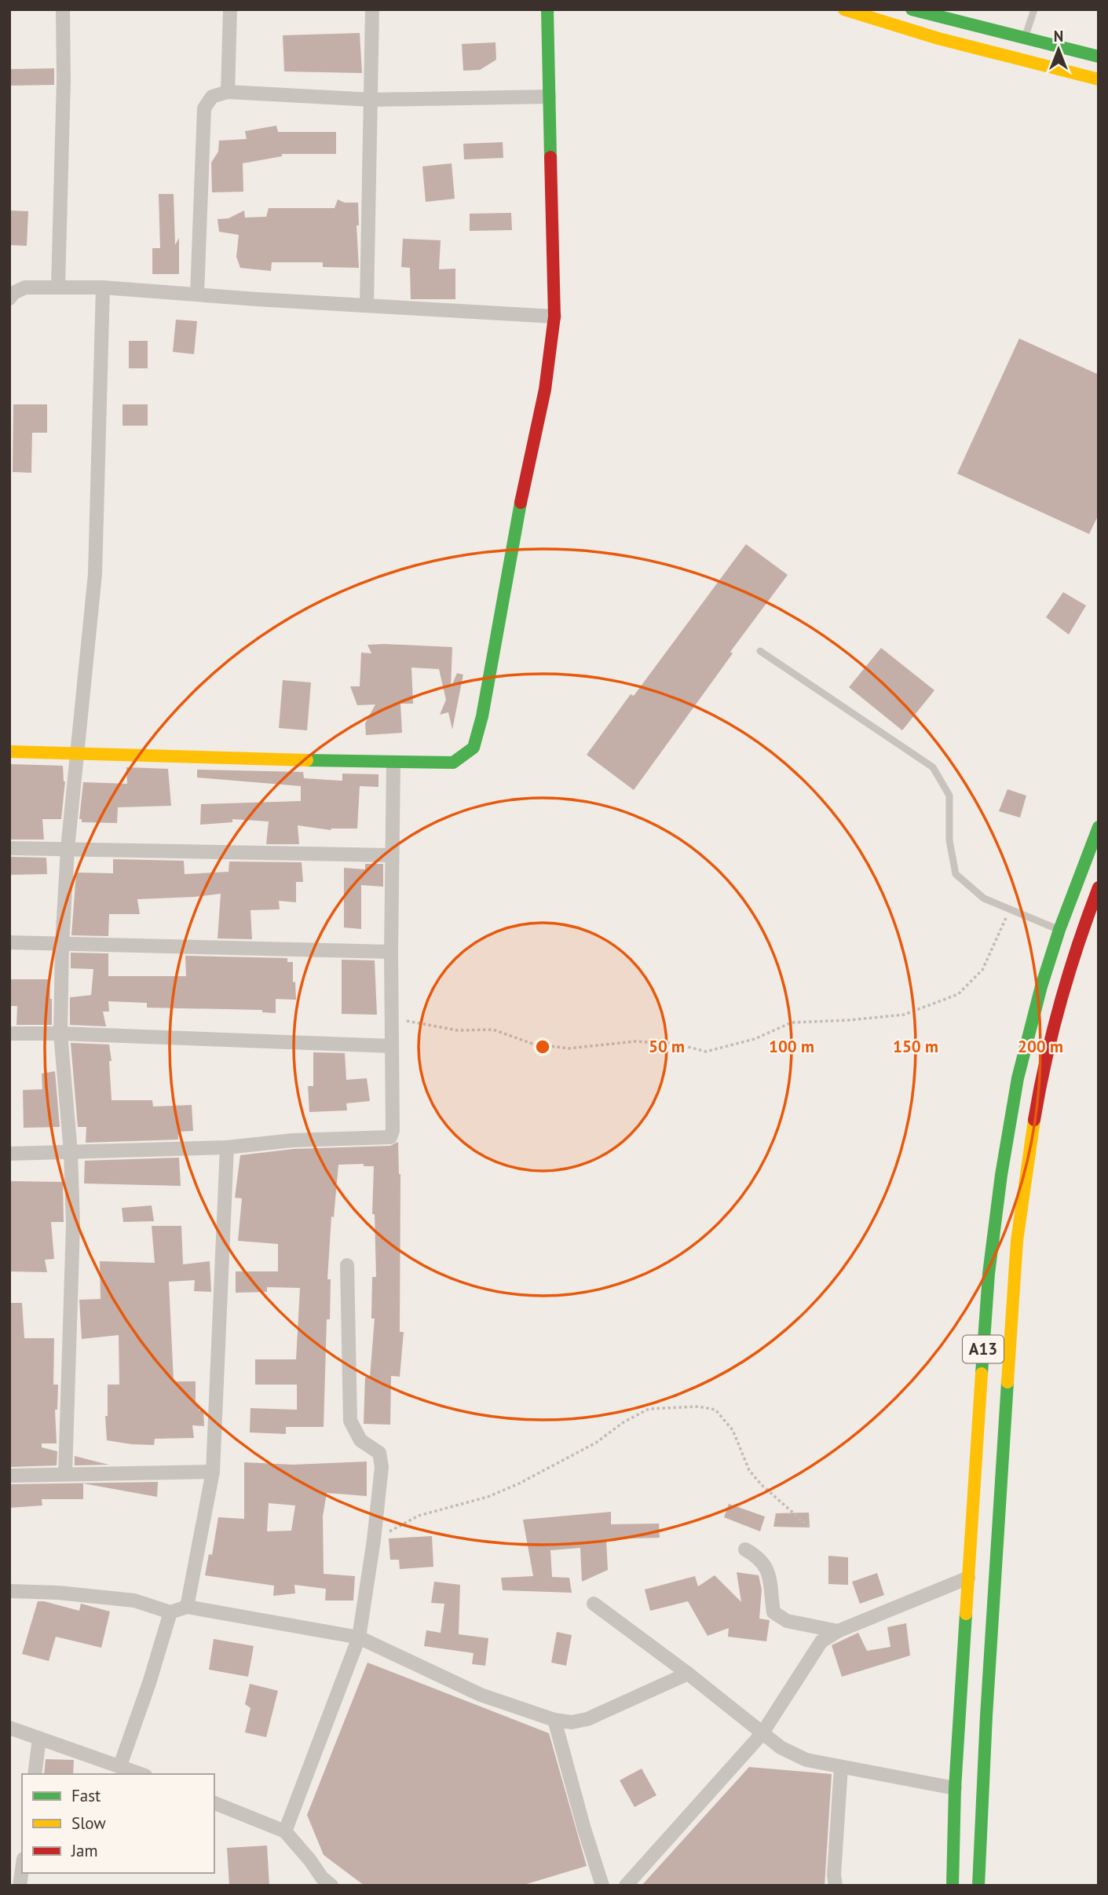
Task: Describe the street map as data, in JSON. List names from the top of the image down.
{
  "streets": {
    "main road": ["A13"]
  },
  "legend": ["Fast", "Slow", "Jam"],
  "north": "top",
  "rings": [
    "50 m",
    "100 m",
    "150 m",
    "200 m"
  ]
}
